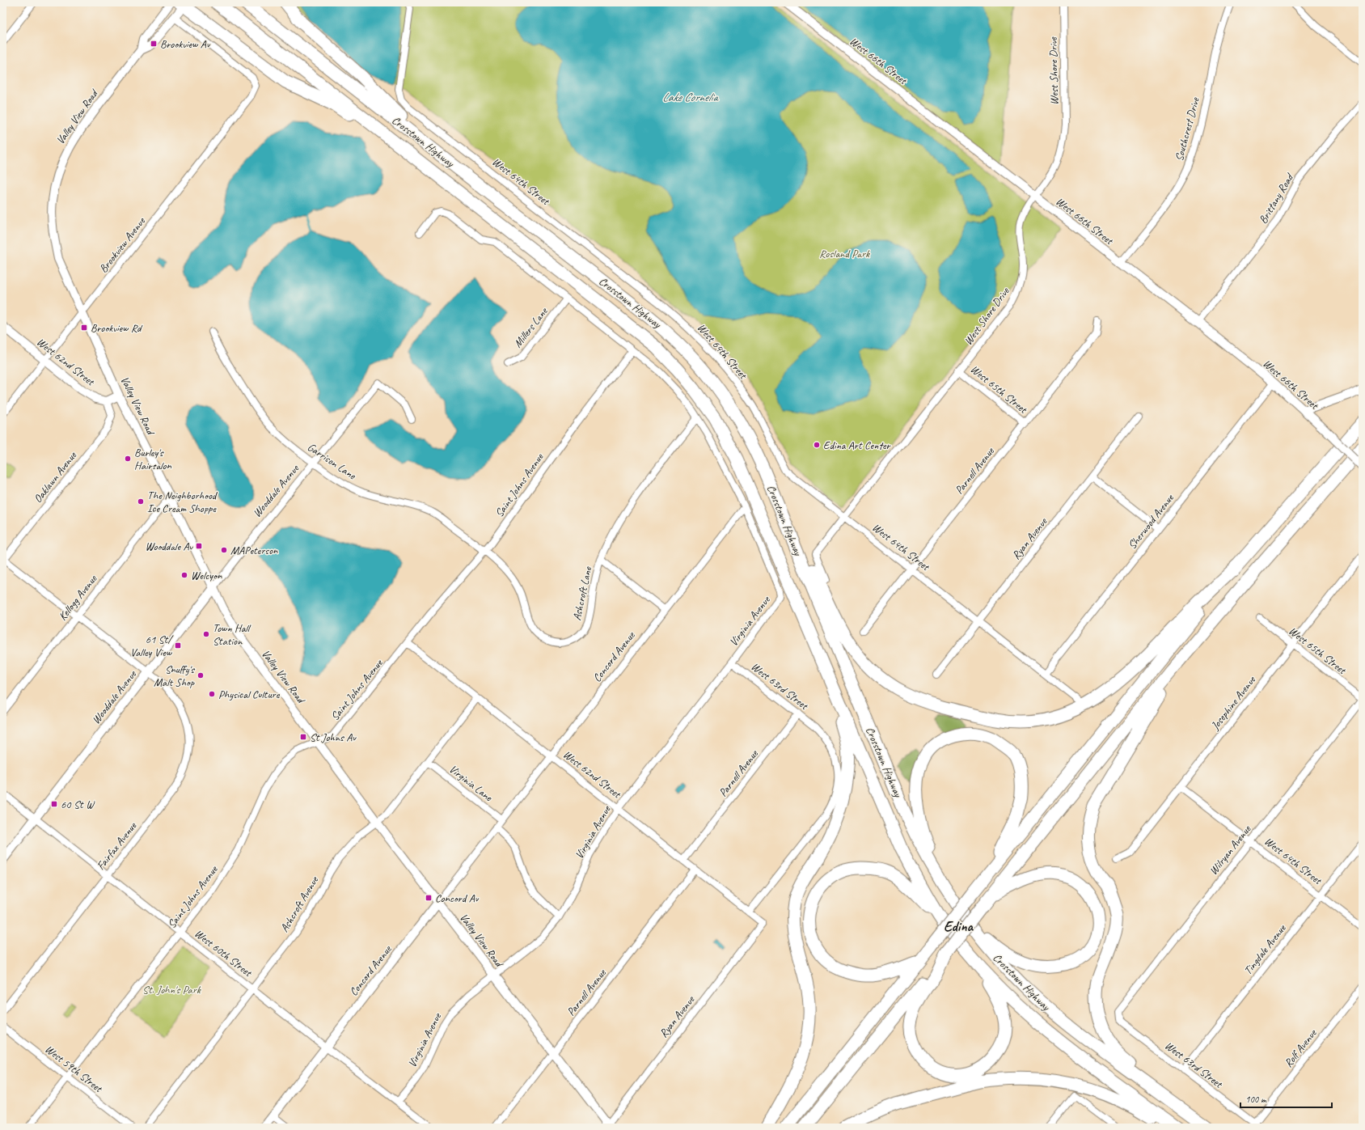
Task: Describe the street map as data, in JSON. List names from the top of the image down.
{
  "streets": {
    "highway": ["Crosstown Highway"],
    "street": [
      "West 66th Street",
      "West Shore Drive",
      "Valley View Road",
      "Southcrest Drive",
      "West 64th Street",
      "Brittany Road",
      "Brookview Avenue",
      "Millers Lane",
      "West 62nd Street",
      "West 65th Street",
      "Garrison Lane",
      "Parnell Avenue",
      "Oaklawn Avenue",
      "Saint Johns Avenue",
      "Wooddale Avenue",
      "Sherwood Avenue",
      "Ryan Avenue",
      "Ashcroft Lane",
      "Kellogg Avenue",
      "Virginia Avenue",
      "Concord Avenue",
      "West 63rd Street",
      "Josephine Avenue",
      "Virginia Lane",
      "Fairfax Avenue",
      "Wilryan Avenue",
      "Ashcroft Avenue",
      "Tingdale Avenue",
      "West 60th Street",
      "Rolf Avenue",
      "West 59th Street"
    ]
  },
  "crossings": [
    ["West 66th Street", "West Shore Drive"],
    ["West 66th Street", "Southcrest Drive"],
    ["West 66th Street", "Brittany Road"],
    ["West 66th Street", "Sherwood Avenue"],
    ["West Shore Drive", "West 64th Street"],
    ["West Shore Drive", "West 65th Street"],
    ["Valley View Road", "Brookview Avenue"],
    ["Valley View Road", "Parnell Avenue"],
    ["Valley View Road", "Saint Johns Avenue"],
    ["Valley View Road", "Wooddale Avenue"],
    ["Valley View Road", "Ryan Avenue"],
    ["Valley View Road", "Kellogg Avenue"],
    ["Valley View Road", "Virginia Avenue"],
    ["Valley View Road", "Concord Avenue"],
    ["Valley View Road", "Ashcroft Avenue"],
    ["West 64th Street", "Parnell Avenue"],
    ["West 64th Street", "Sherwood Avenue"],
    ["West 64th Street", "Ryan Avenue"],
    ["West 64th Street", "Josephine Avenue"],
    ["West 64th Street", "Wilryan Avenue"],
    ["West 64th Street", "Tingdale Avenue"],
    ["Brookview Avenue", "West 62nd Street"],
    ["West 62nd Street", "Parnell Avenue"],
    ["West 62nd Street", "Oaklawn Avenue"],
    ["West 62nd Street", "Saint Johns Avenue"],
    ["West 62nd Street", "Ryan Avenue"],
    ["West 62nd Street", "Virginia Avenue"],
    ["West 62nd Street", "Concord Avenue"],
    ["West 62nd Street", "West 63rd Street"],
    ["West 62nd Street", "Ashcroft Avenue"],
    ["West 65th Street", "Parnell Avenue"],
    ["West 65th Street", "Josephine Avenue"],
    ["West 65th Street", "Wilryan Avenue"],
    ["Garrison Lane", "Saint Johns Avenue"],
    ["Garrison Lane", "Wooddale Avenue"],
    ["Garrison Lane", "Ashcroft Lane"],
    ["Parnell Avenue", "West 63rd Street"],
    ["Oaklawn Avenue", "Fairfax Avenue"],
    ["Saint Johns Avenue", "Ashcroft Lane"],
    ["Saint Johns Avenue", "West 60th Street"],
    ["Saint Johns Avenue", "West 59th Street"],
    ["Wooddale Avenue", "Fairfax Avenue"],
    ["Wooddale Avenue", "West 60th Street"],
    ["Kellogg Avenue", "Fairfax Avenue"],
    ["Virginia Avenue", "Concord Avenue"],
    ["Virginia Avenue", "West 63rd Street"],
    ["Virginia Avenue", "West 60th Street"],
    ["Concord Avenue", "Virginia Lane"],
    ["Concord Avenue", "West 60th Street"],
    ["West 63rd Street", "Wilryan Avenue"],
    ["West 63rd Street", "Tingdale Avenue"],
    ["West 63rd Street", "Rolf Avenue"],
    ["Virginia Lane", "Ashcroft Avenue"],
    ["Fairfax Avenue", "West 60th Street"],
    ["Ashcroft Avenue", "West 60th Street"]
  ],
  "districts": ["Edina"],
  "water": ["Lake Cornelia"],
  "parks": ["Rosland Park", "St. John's Park"],
  "places": {
    "transit": [
      "Brookview Av",
      "Brookview Rd",
      "Wooddale Av",
      "61 St/ Valley View",
      "St Johns Av",
      "60 St W",
      "Concord Av"
    ],
    "other": [
      "Edina Art Center",
      "Burley's Hairsalon",
      "The Neighborhood Ice Cream Shoppe",
      "MAPeterson",
      "Welcyon",
      "Town Hall Station",
      "Snuffy's Malt Shop",
      "Physical Culture"
    ]
  },
  "scale_bar": "100 m"
}
